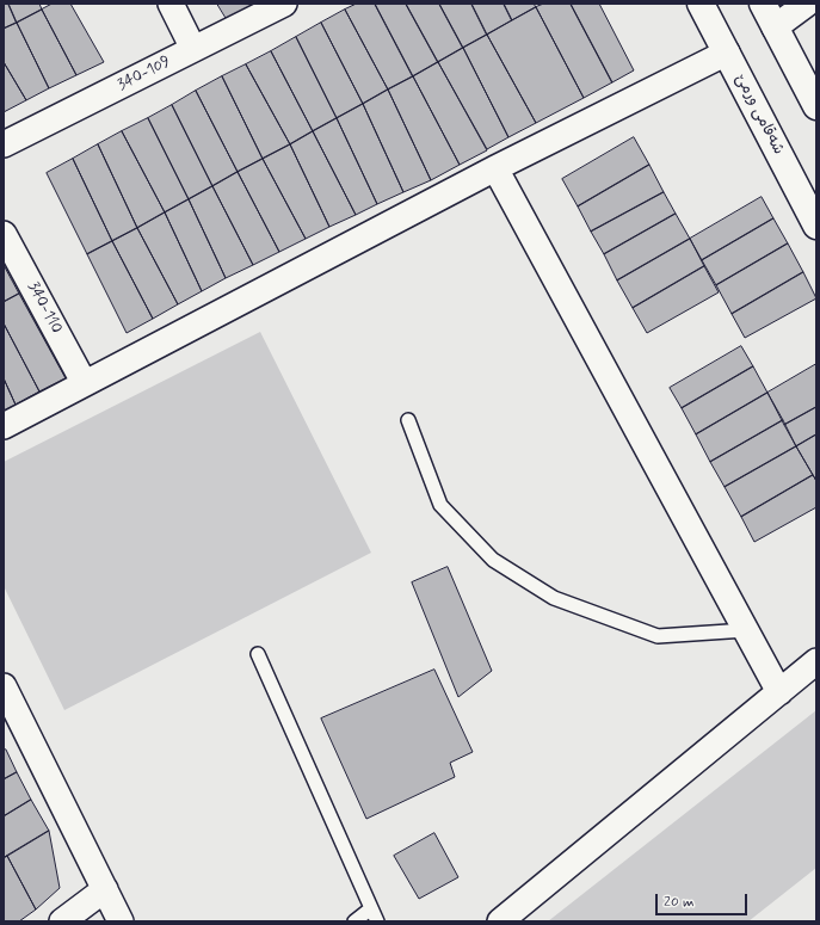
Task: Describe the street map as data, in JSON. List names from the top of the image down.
{
  "streets": {
    "street": ["340-109", "شەقامی ورمێ", "340-110"]
  },
  "scale_bar": "20 m"
}
